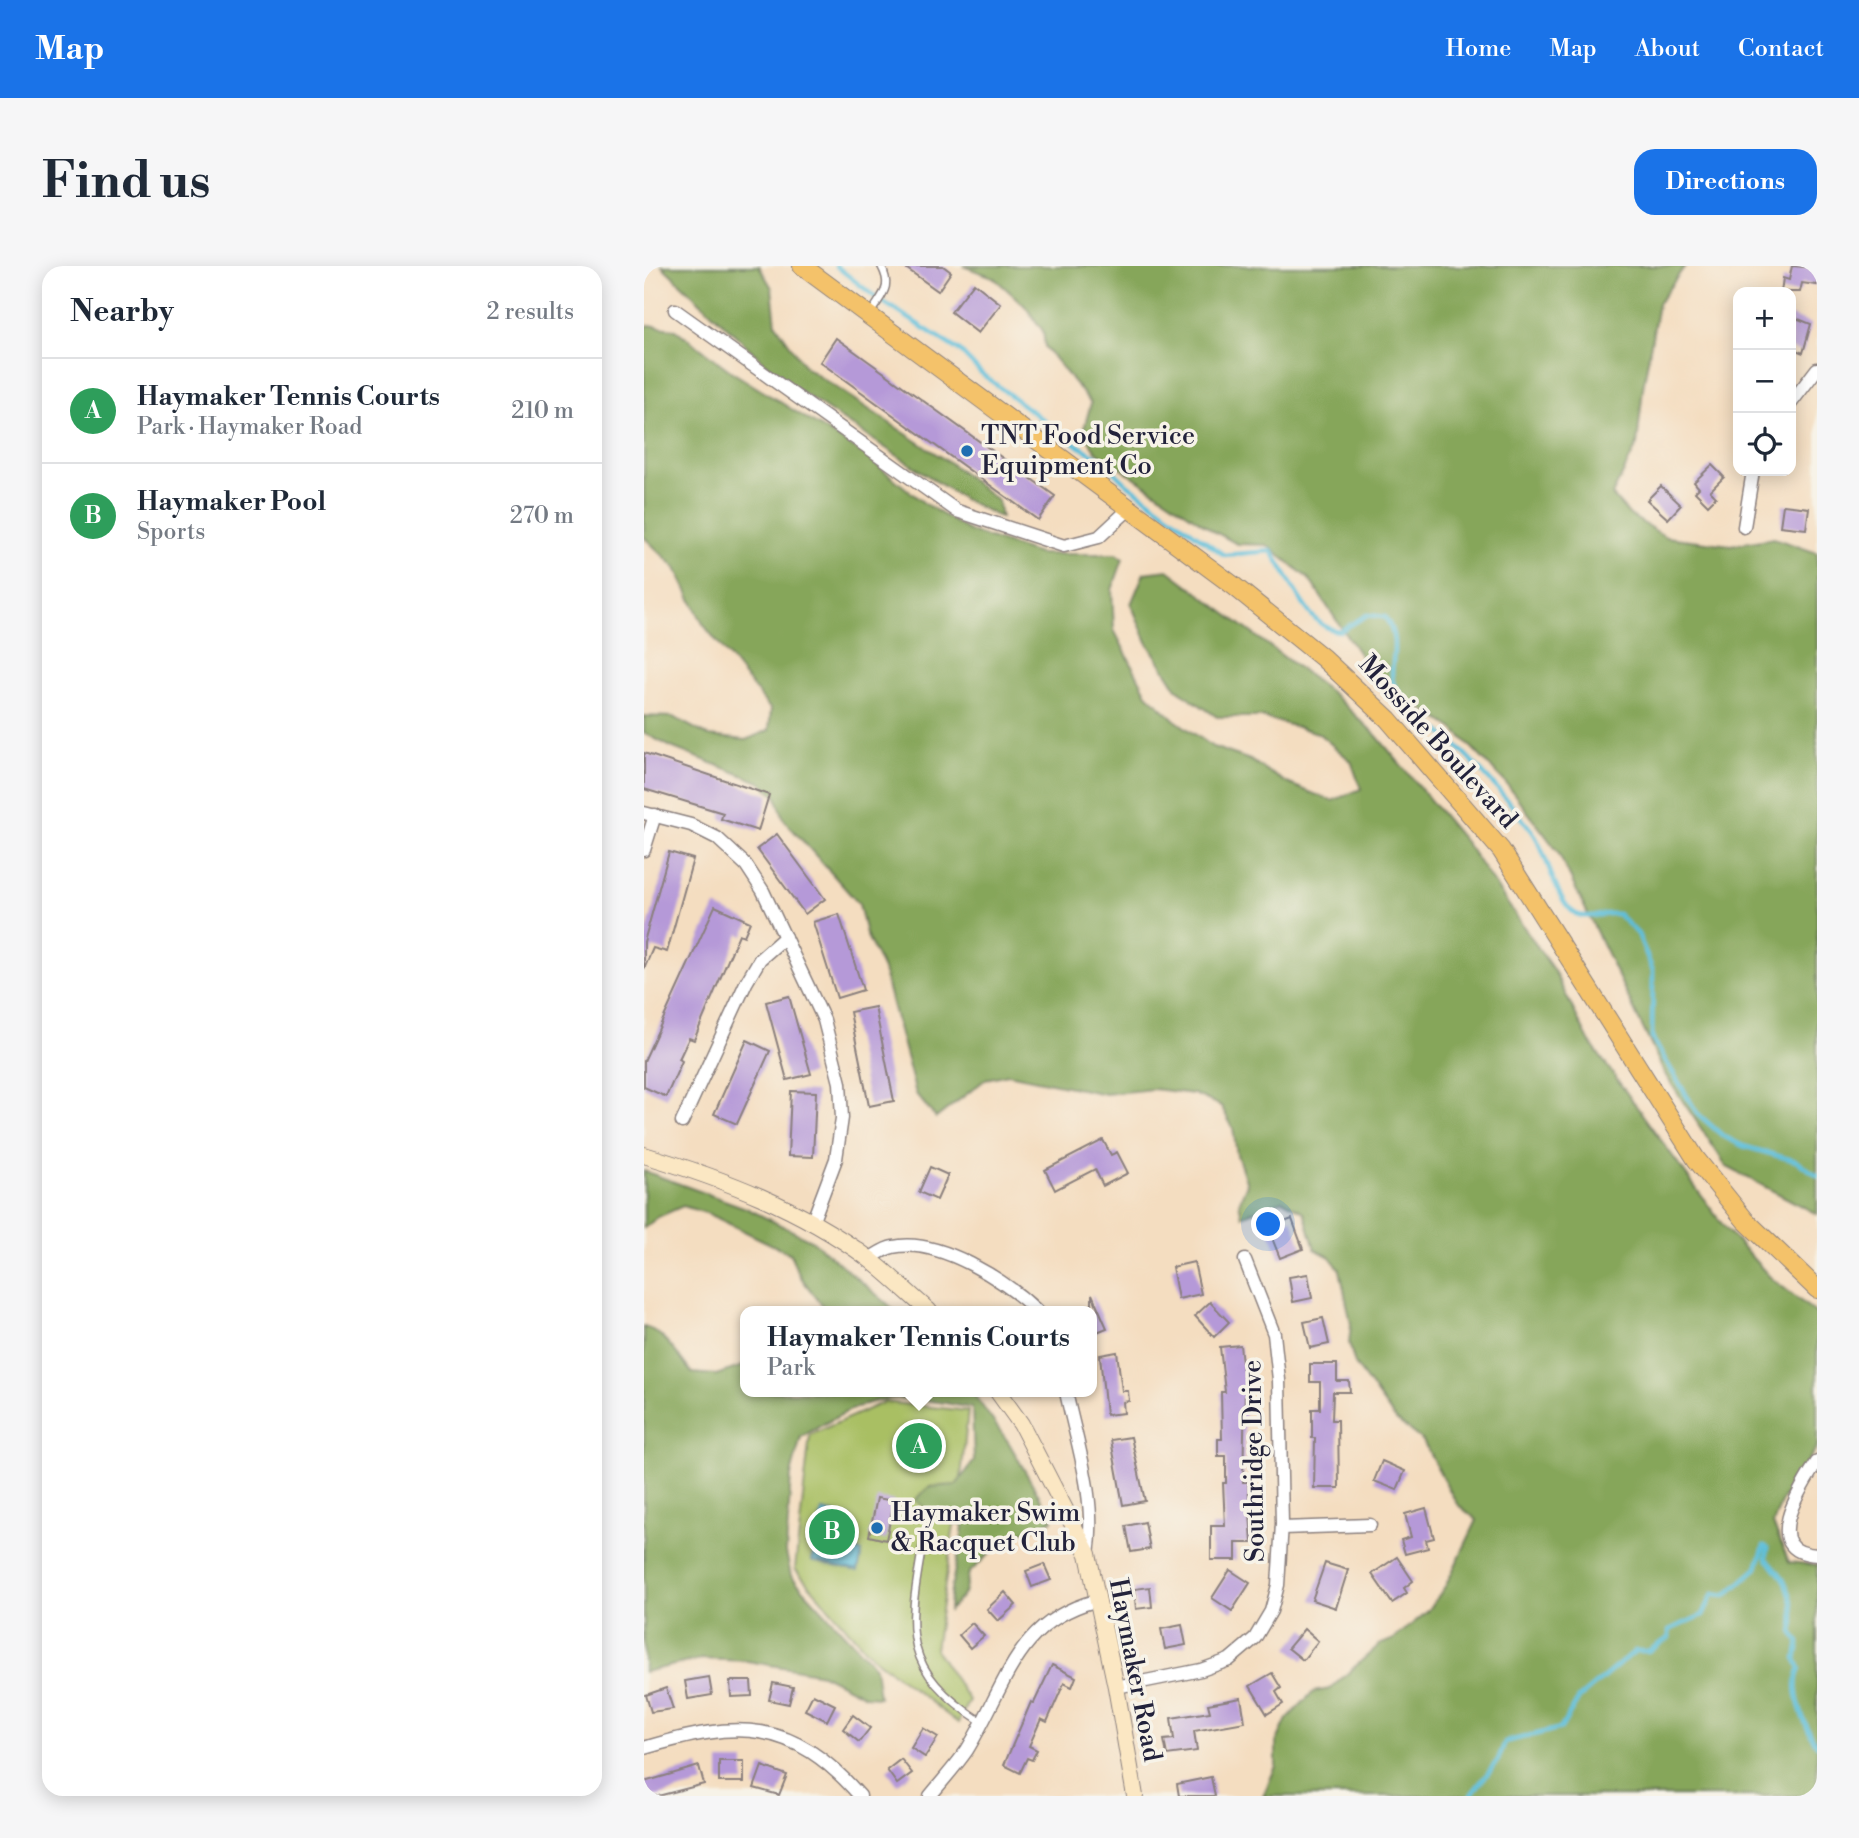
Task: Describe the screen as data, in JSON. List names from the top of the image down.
{
  "streets": {
    "main road": ["Mosside Boulevard", "Haymaker Road"],
    "street": ["Southridge Drive"]
  },
  "crossings": [
    ["Southridge Drive", "Haymaker Road"]
  ],
  "places": ["TNT Food Service Equipment Co", "Haymaker Swim & Racquet Club"],
  "page": {
    "header": "Map",
    "nav": [
      "Home",
      "Map",
      "About",
      "Contact"
    ],
    "buttons": "Directions",
    "title": "Find us",
    "heading": ["Nearby", "2 results"],
    "map_buttons": ["+", "−"],
    "list": [
      {
        "mark": "A",
        "name": "Haymaker Tennis Courts",
        "note": "Park · Haymaker Road",
        "value": "210 m"
      },
      {
        "mark": "B",
        "name": "Haymaker Pool",
        "note": "Sports",
        "value": "270 m"
      }
    ],
    "popup": ["Haymaker Tennis Courts", "Park"],
    "pins": ["A", "B"]
  }
}
